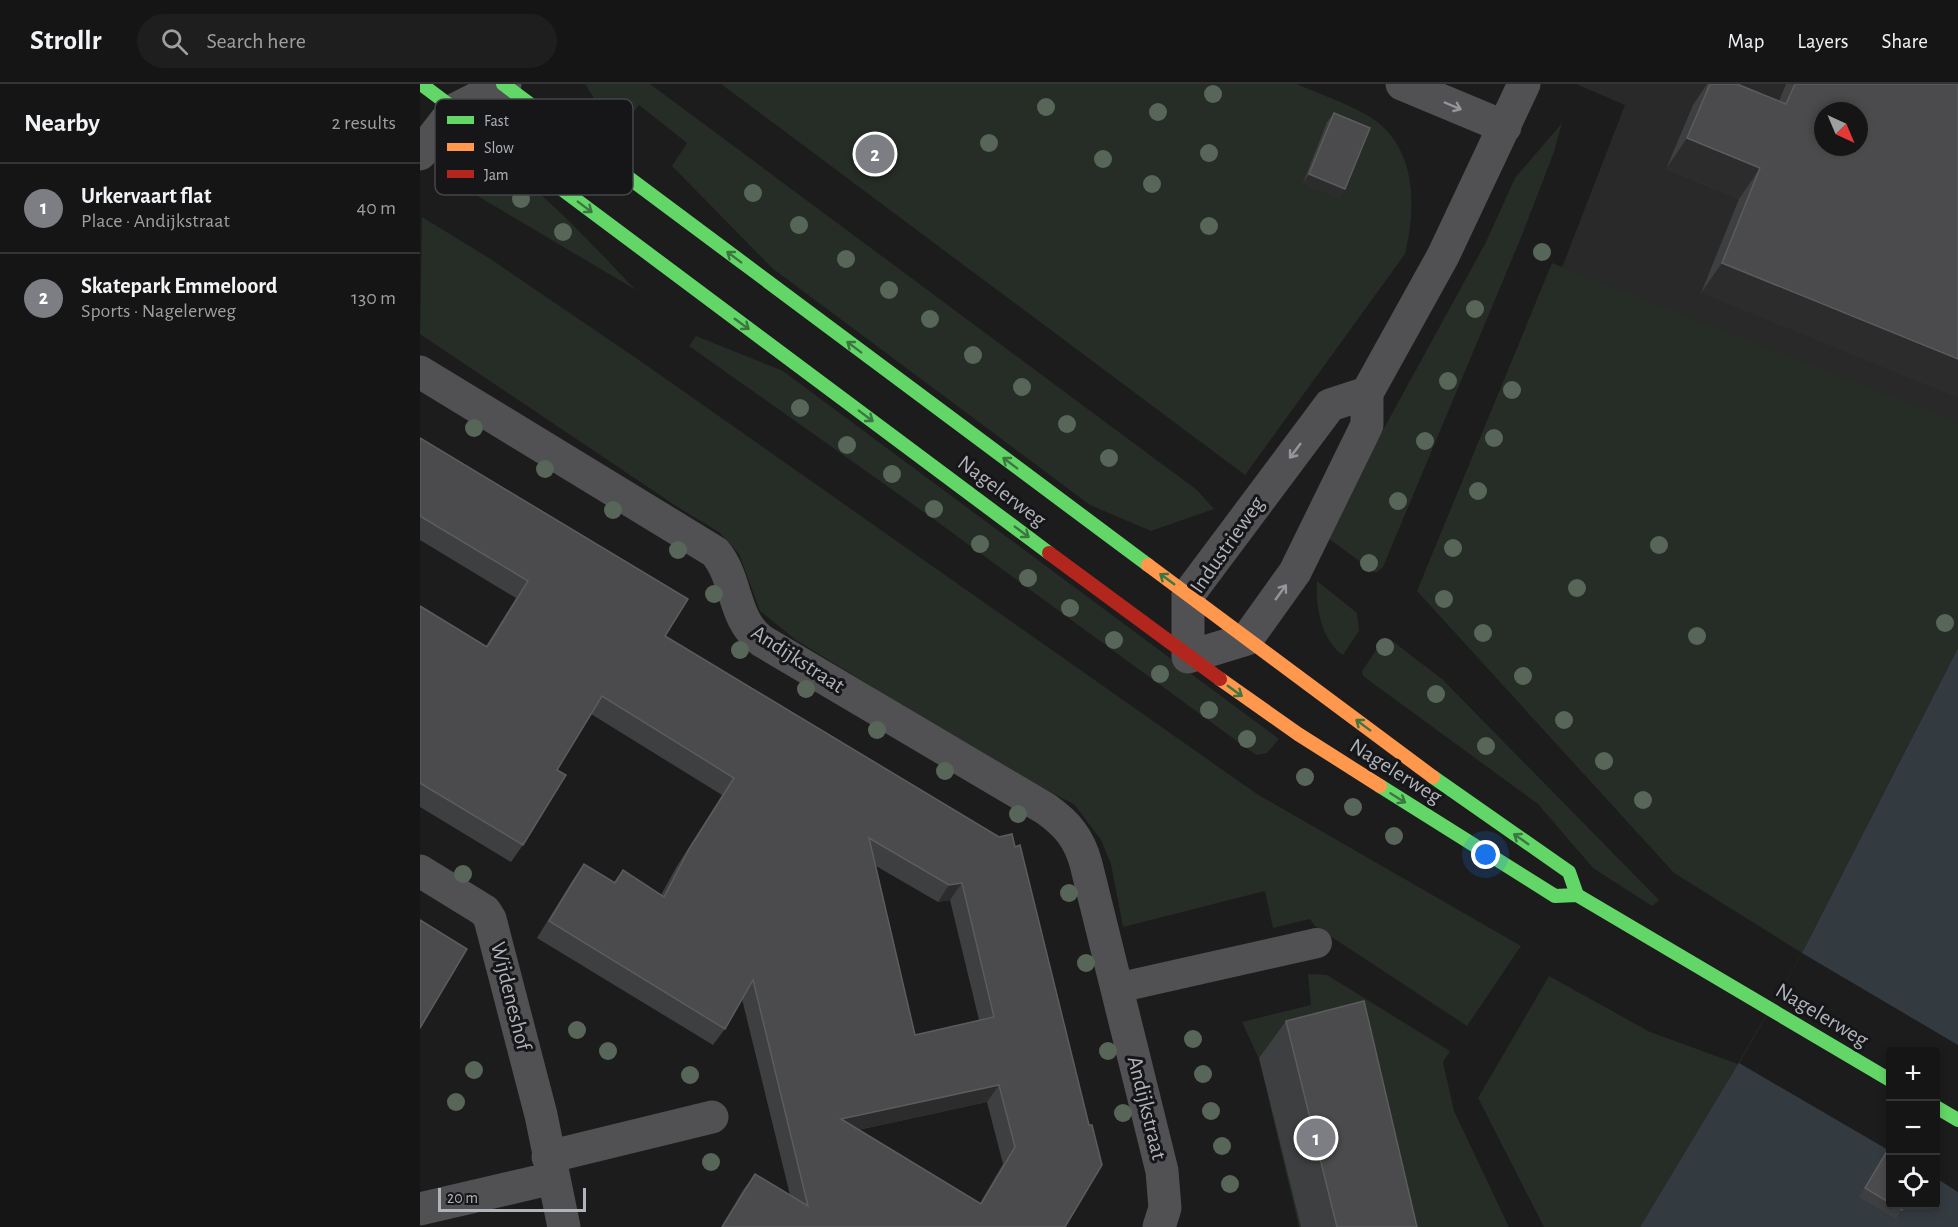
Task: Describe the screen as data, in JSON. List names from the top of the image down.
{
  "streets": {
    "street": [
      "Nagelerweg",
      "Industrieweg",
      "Andijkstraat",
      "Wijdeneshof"
    ]
  },
  "crossings": [
    ["Nagelerweg", "Industrieweg"]
  ],
  "legend": ["Fast", "Slow", "Jam"],
  "scale_bar": "20 m",
  "north": "bottom right",
  "page": {
    "header": "Strollr",
    "search": "Search here",
    "nav": ["Map", "Layers", "Share"],
    "heading": ["Nearby", "2 results"],
    "pins": ["2", "1"],
    "list": [
      {
        "mark": "1",
        "name": "Urkervaart flat",
        "note": "Place · Andijkstraat",
        "value": "40 m"
      },
      {
        "mark": "2",
        "name": "Skatepark Emmeloord",
        "note": "Sports · Nagelerweg",
        "value": "130 m"
      }
    ],
    "map_buttons": ["+", "−"],
    "scale": "20 m"
  }
}
